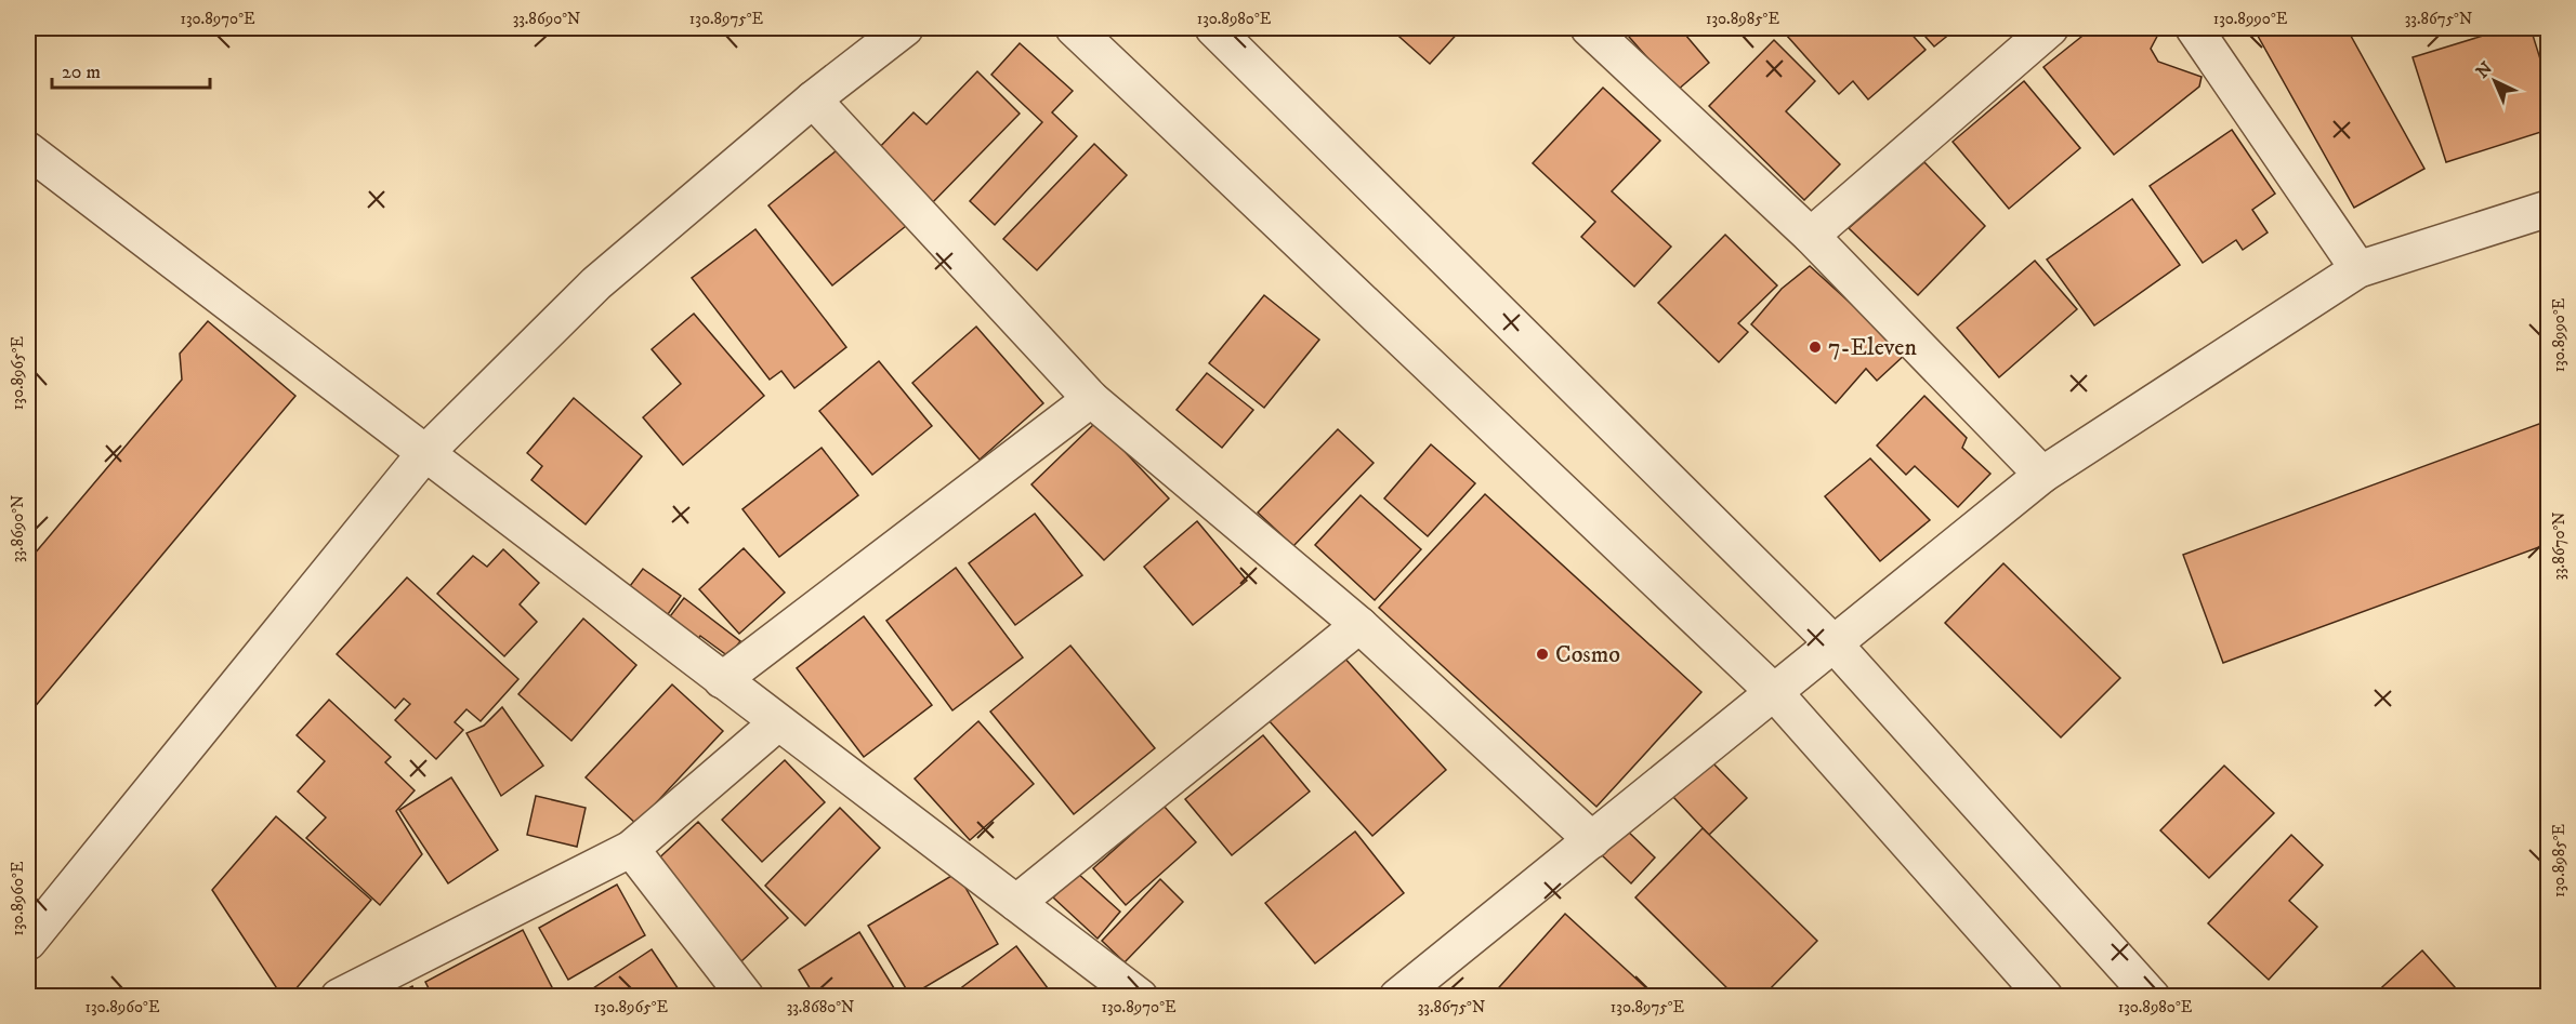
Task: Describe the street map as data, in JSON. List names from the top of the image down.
{
  "places": ["7-Eleven", "Cosmo"],
  "scale_bar": "20 m",
  "north": "top left",
  "coordinates": [
    "130.8970°E",
    "33.8690°N",
    "130.8975°E",
    "130.8980°E",
    "130.8985°E",
    "130.8990°E",
    "33.8675°N",
    "130.8965°E",
    "33.8670°N",
    "130.8960°E",
    "33.8680°N"
  ]
}
